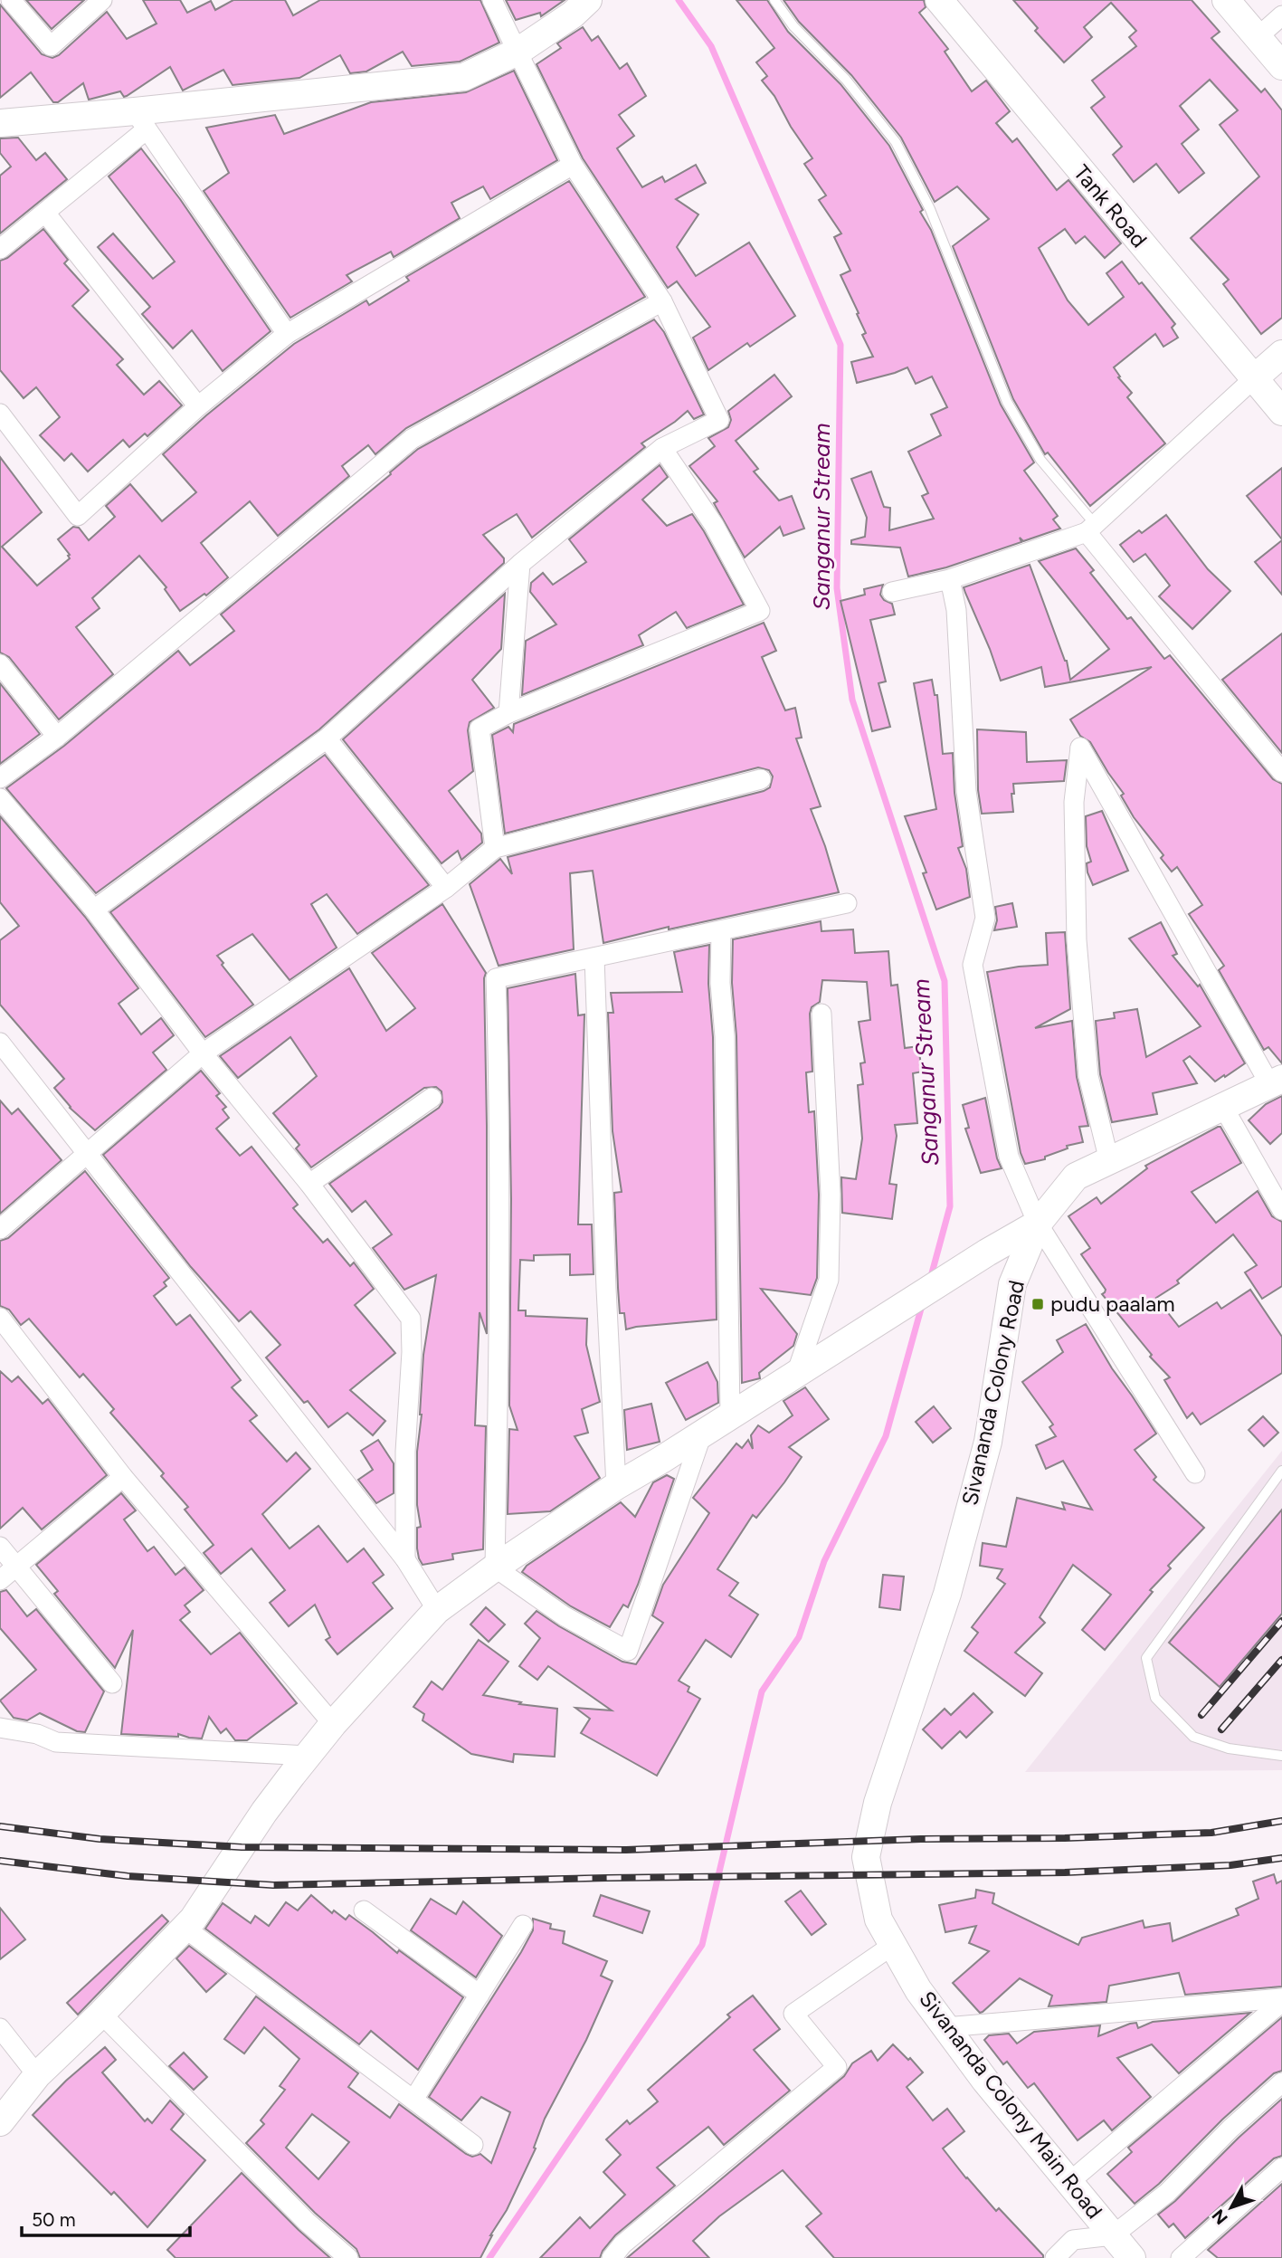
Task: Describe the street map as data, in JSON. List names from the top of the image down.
{
  "streets": {
    "main road": ["Tank Road", "Sivananda Colony Road", "Sivananda Colony Main Road"]
  },
  "crossings": [
    ["Sivananda Colony Road", "Sivananda Colony Main Road"]
  ],
  "water": ["Sanganur Stream"],
  "places": {
    "transit": ["pudu paalam"]
  },
  "scale_bar": "50 m",
  "north": "bottom left"
}
